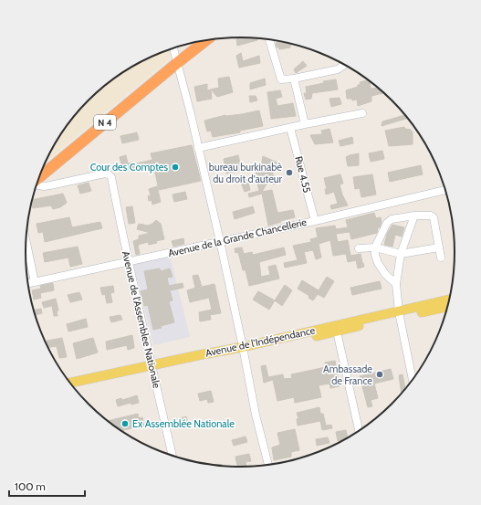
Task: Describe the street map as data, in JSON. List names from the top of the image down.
{
  "streets": {
    "highway": ["N 4"],
    "main road": ["Avenue de l'Indépendance"],
    "street": ["Rue 4.55", "Avenue de la Grande Chancellerie", "Avenue de l'Assemblee Nationale"]
  },
  "crossings": [
    ["Rue 4.55", "Avenue de la Grande Chancellerie"],
    ["Avenue de la Grande Chancellerie", "Avenue de l'Assemblee Nationale"],
    ["Avenue de l'Assemblee Nationale", "Avenue de l'Indépendance"]
  ],
  "places": [
    "Cour des Comptes",
    "bureau burkinabè du droit d'auteur",
    "Ambassade de France",
    "Ex Assemblée Nationale"
  ],
  "scale_bar": "100 m"
}
